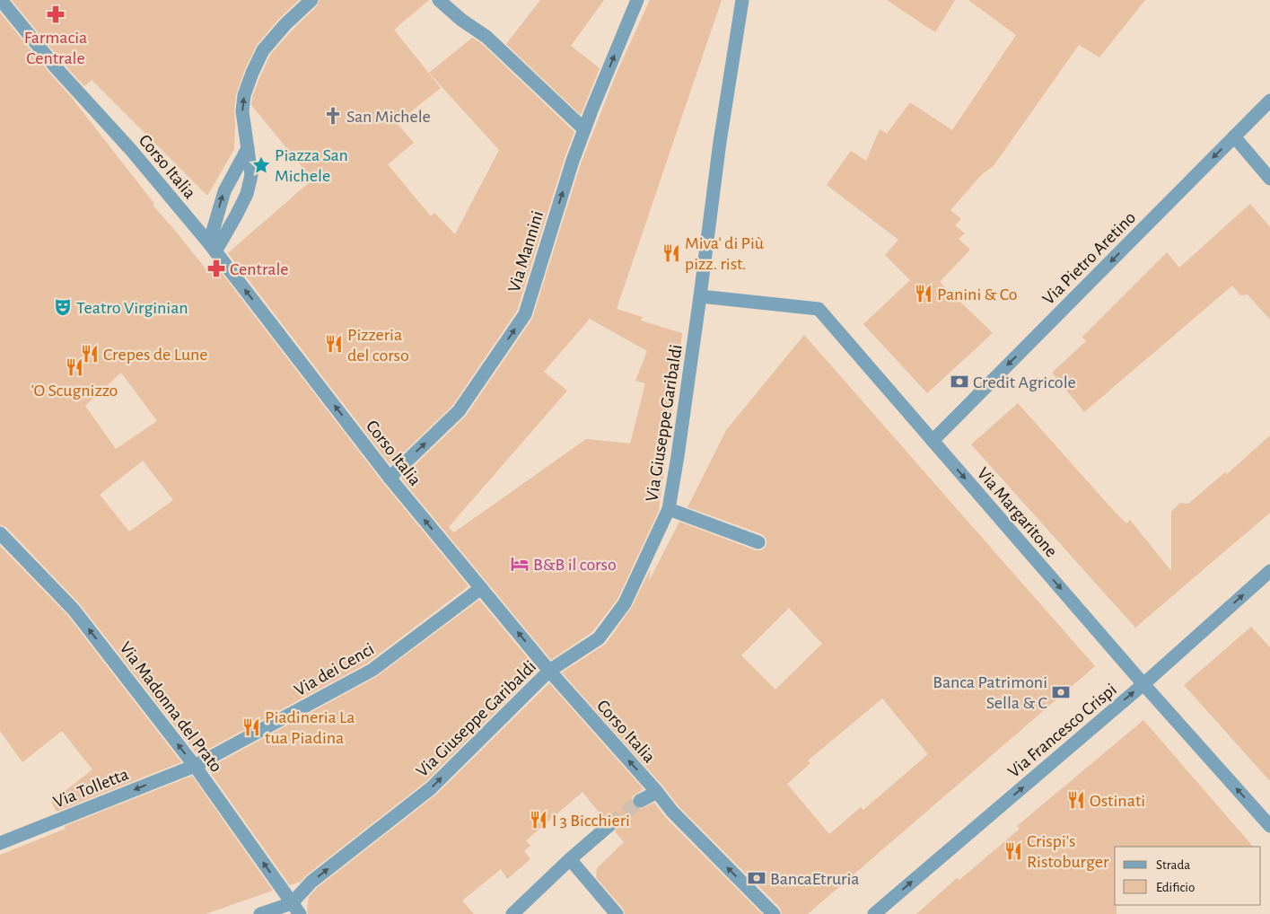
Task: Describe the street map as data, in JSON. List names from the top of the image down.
{
  "streets": {
    "street": [
      "Corso Italia",
      "Via Mannini",
      "Via Pietro Aretino",
      "Via Giuseppe Garibaldi",
      "Via Margaritone",
      "Via dei Cenci",
      "Via Madonna del Prato",
      "Via Francesco Crispi",
      "Via Tolletta"
    ]
  },
  "crossings": [
    ["Corso Italia", "Via Mannini"],
    ["Corso Italia", "Via Giuseppe Garibaldi"],
    ["Corso Italia", "Via dei Cenci"],
    ["Via Pietro Aretino", "Via Margaritone"],
    ["Via Giuseppe Garibaldi", "Via Margaritone"],
    ["Via Giuseppe Garibaldi", "Via Madonna del Prato"],
    ["Via Margaritone", "Via Francesco Crispi"],
    ["Via dei Cenci", "Via Madonna del Prato"],
    ["Via dei Cenci", "Via Tolletta"],
    ["Via Madonna del Prato", "Via Tolletta"]
  ],
  "one_way": [
    "Corso Italia",
    "Via Mannini",
    "Via Pietro Aretino",
    "Via Madonna del Prato",
    "Via Francesco Crispi",
    "Via Tolletta"
  ],
  "places": {
    "pharmacy": ["Farmacia Centrale", "Centrale"],
    "church": ["San Michele"],
    "place": ["Piazza San Michele"],
    "restaurant": [
      "Miva' di Più pizz. rist.",
      "Panini & Co",
      "Pizzeria del corso",
      "Crepes de Lune",
      "'O Scugnizzo",
      "Piadineria La tua Piadina",
      "Ostinati",
      "I 3 Bicchieri",
      "Crispi's Ristoburger"
    ],
    "theatre": ["Teatro Virginian"],
    "bank": ["Credit Agricole", "Banca Patrimoni Sella & C", "BancaEtruria"],
    "hotel": ["B&B il corso"]
  },
  "legend": ["Strada", "Edificio"]
}
